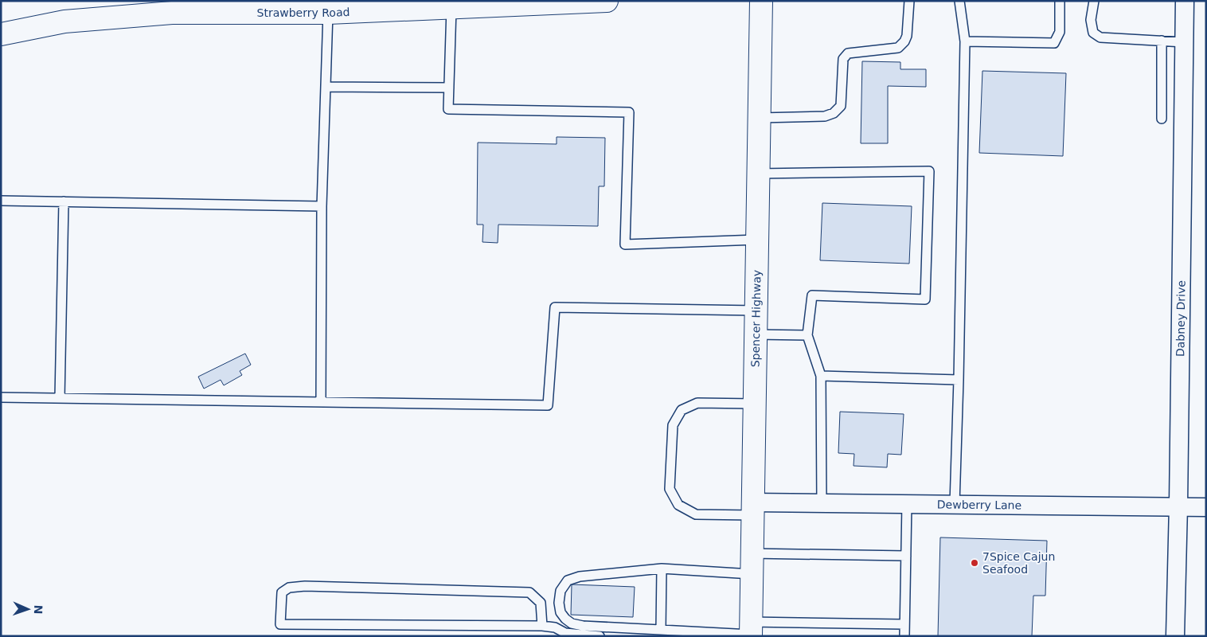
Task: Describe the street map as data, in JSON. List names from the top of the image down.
{
  "streets": {
    "street": [
      "Strawberry Road",
      "Spencer Highway",
      "Dabney Drive",
      "Dewberry Lane"
    ]
  },
  "crossings": [
    ["Spencer Highway", "Dewberry Lane"],
    ["Dabney Drive", "Dewberry Lane"]
  ],
  "places": ["7Spice Cajun Seafood"],
  "north": "right"
}
